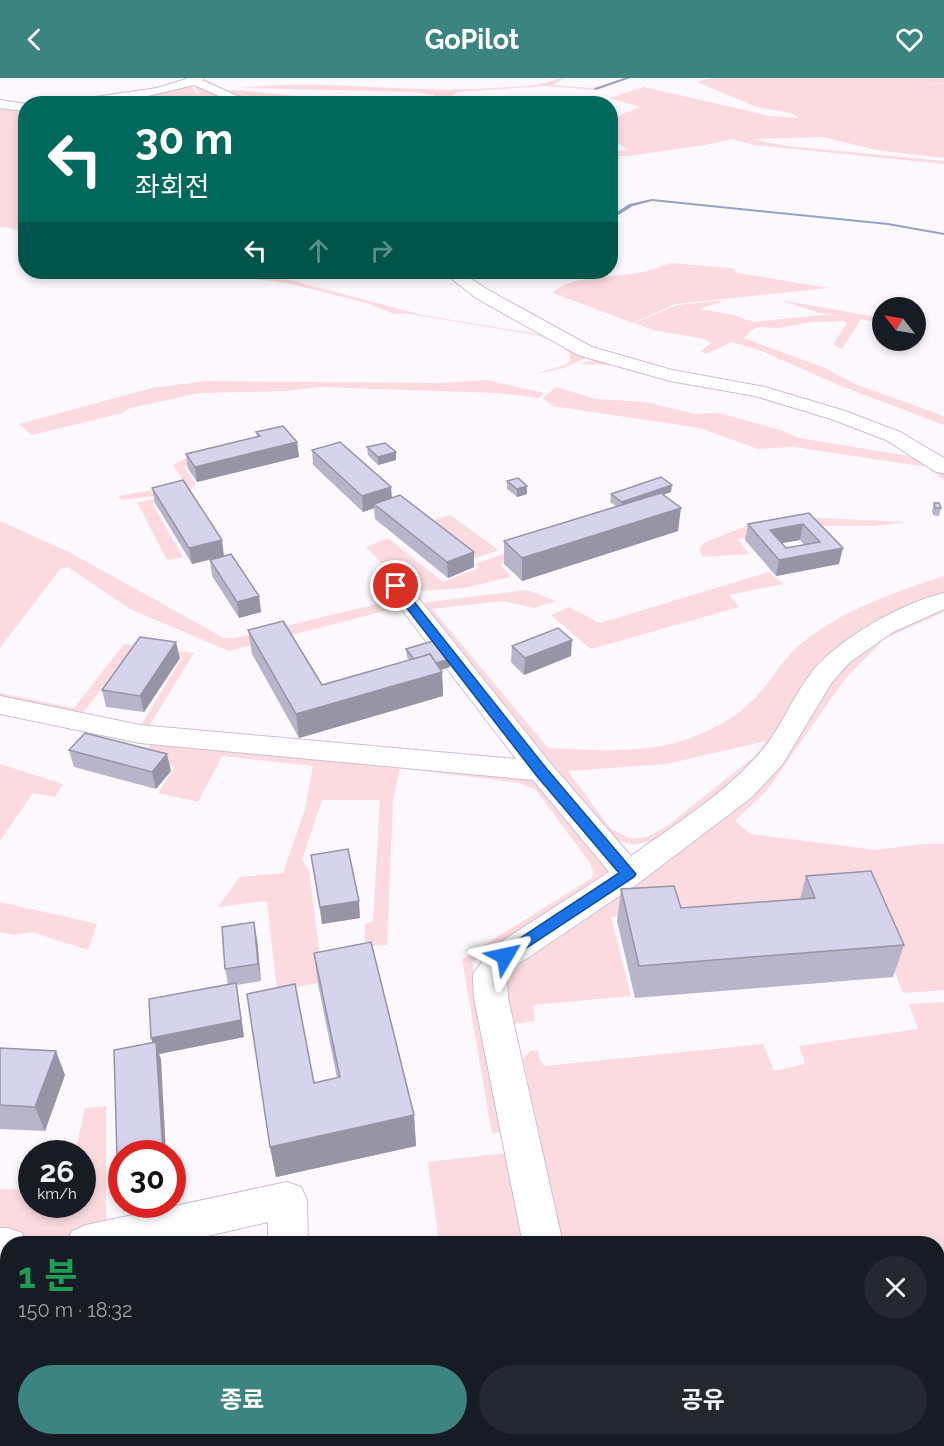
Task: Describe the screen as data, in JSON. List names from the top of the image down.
{
  "north": "top left",
  "page": {
    "header": "GoPilot",
    "turn": ["30 m", "좌회전"],
    "speed": "26 km/h",
    "limit": "30",
    "heading": ["1 분", "150 m · 18:32"],
    "buttons": ["종료", "공유"]
  }
}
